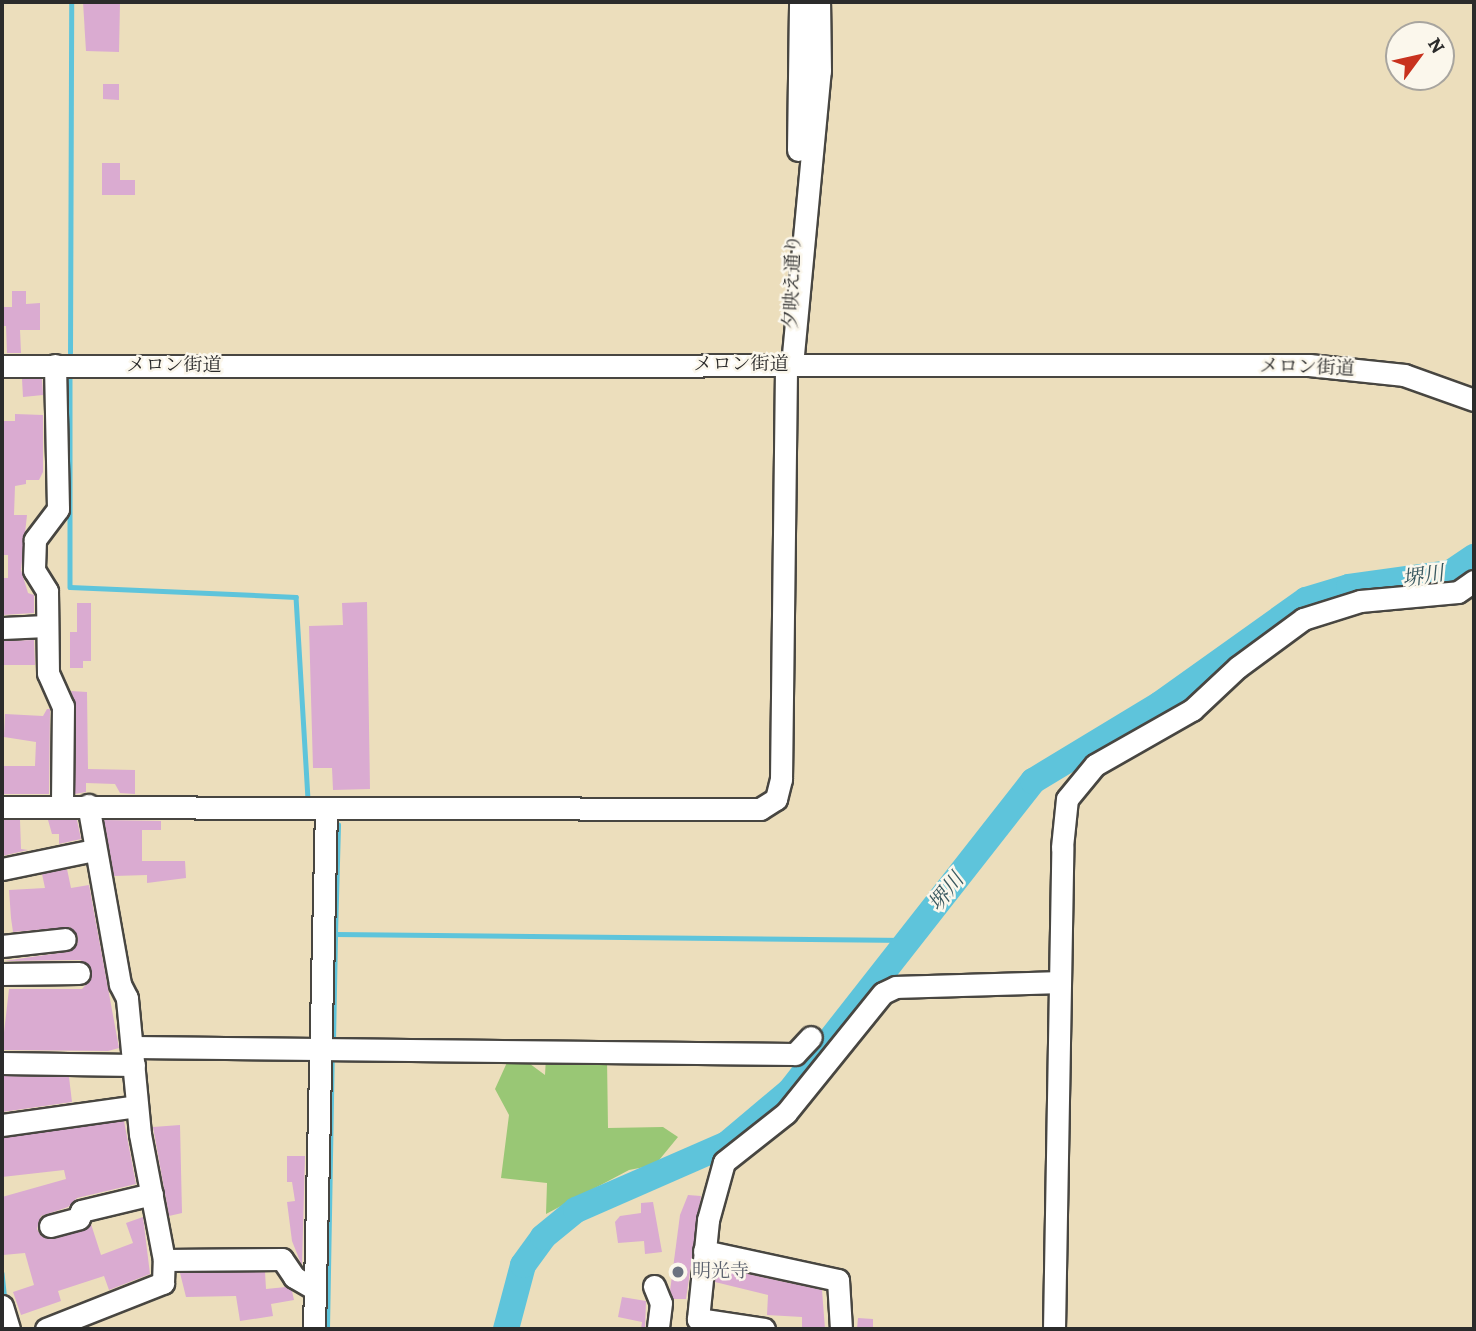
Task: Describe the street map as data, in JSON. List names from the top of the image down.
{
  "streets": {
    "street": ["夕映え通り", "メロン街道"]
  },
  "crossings": [
    ["夕映え通り", "メロン街道"]
  ],
  "water": ["堺川"],
  "places": ["明光寺"],
  "north": "top right"
}
